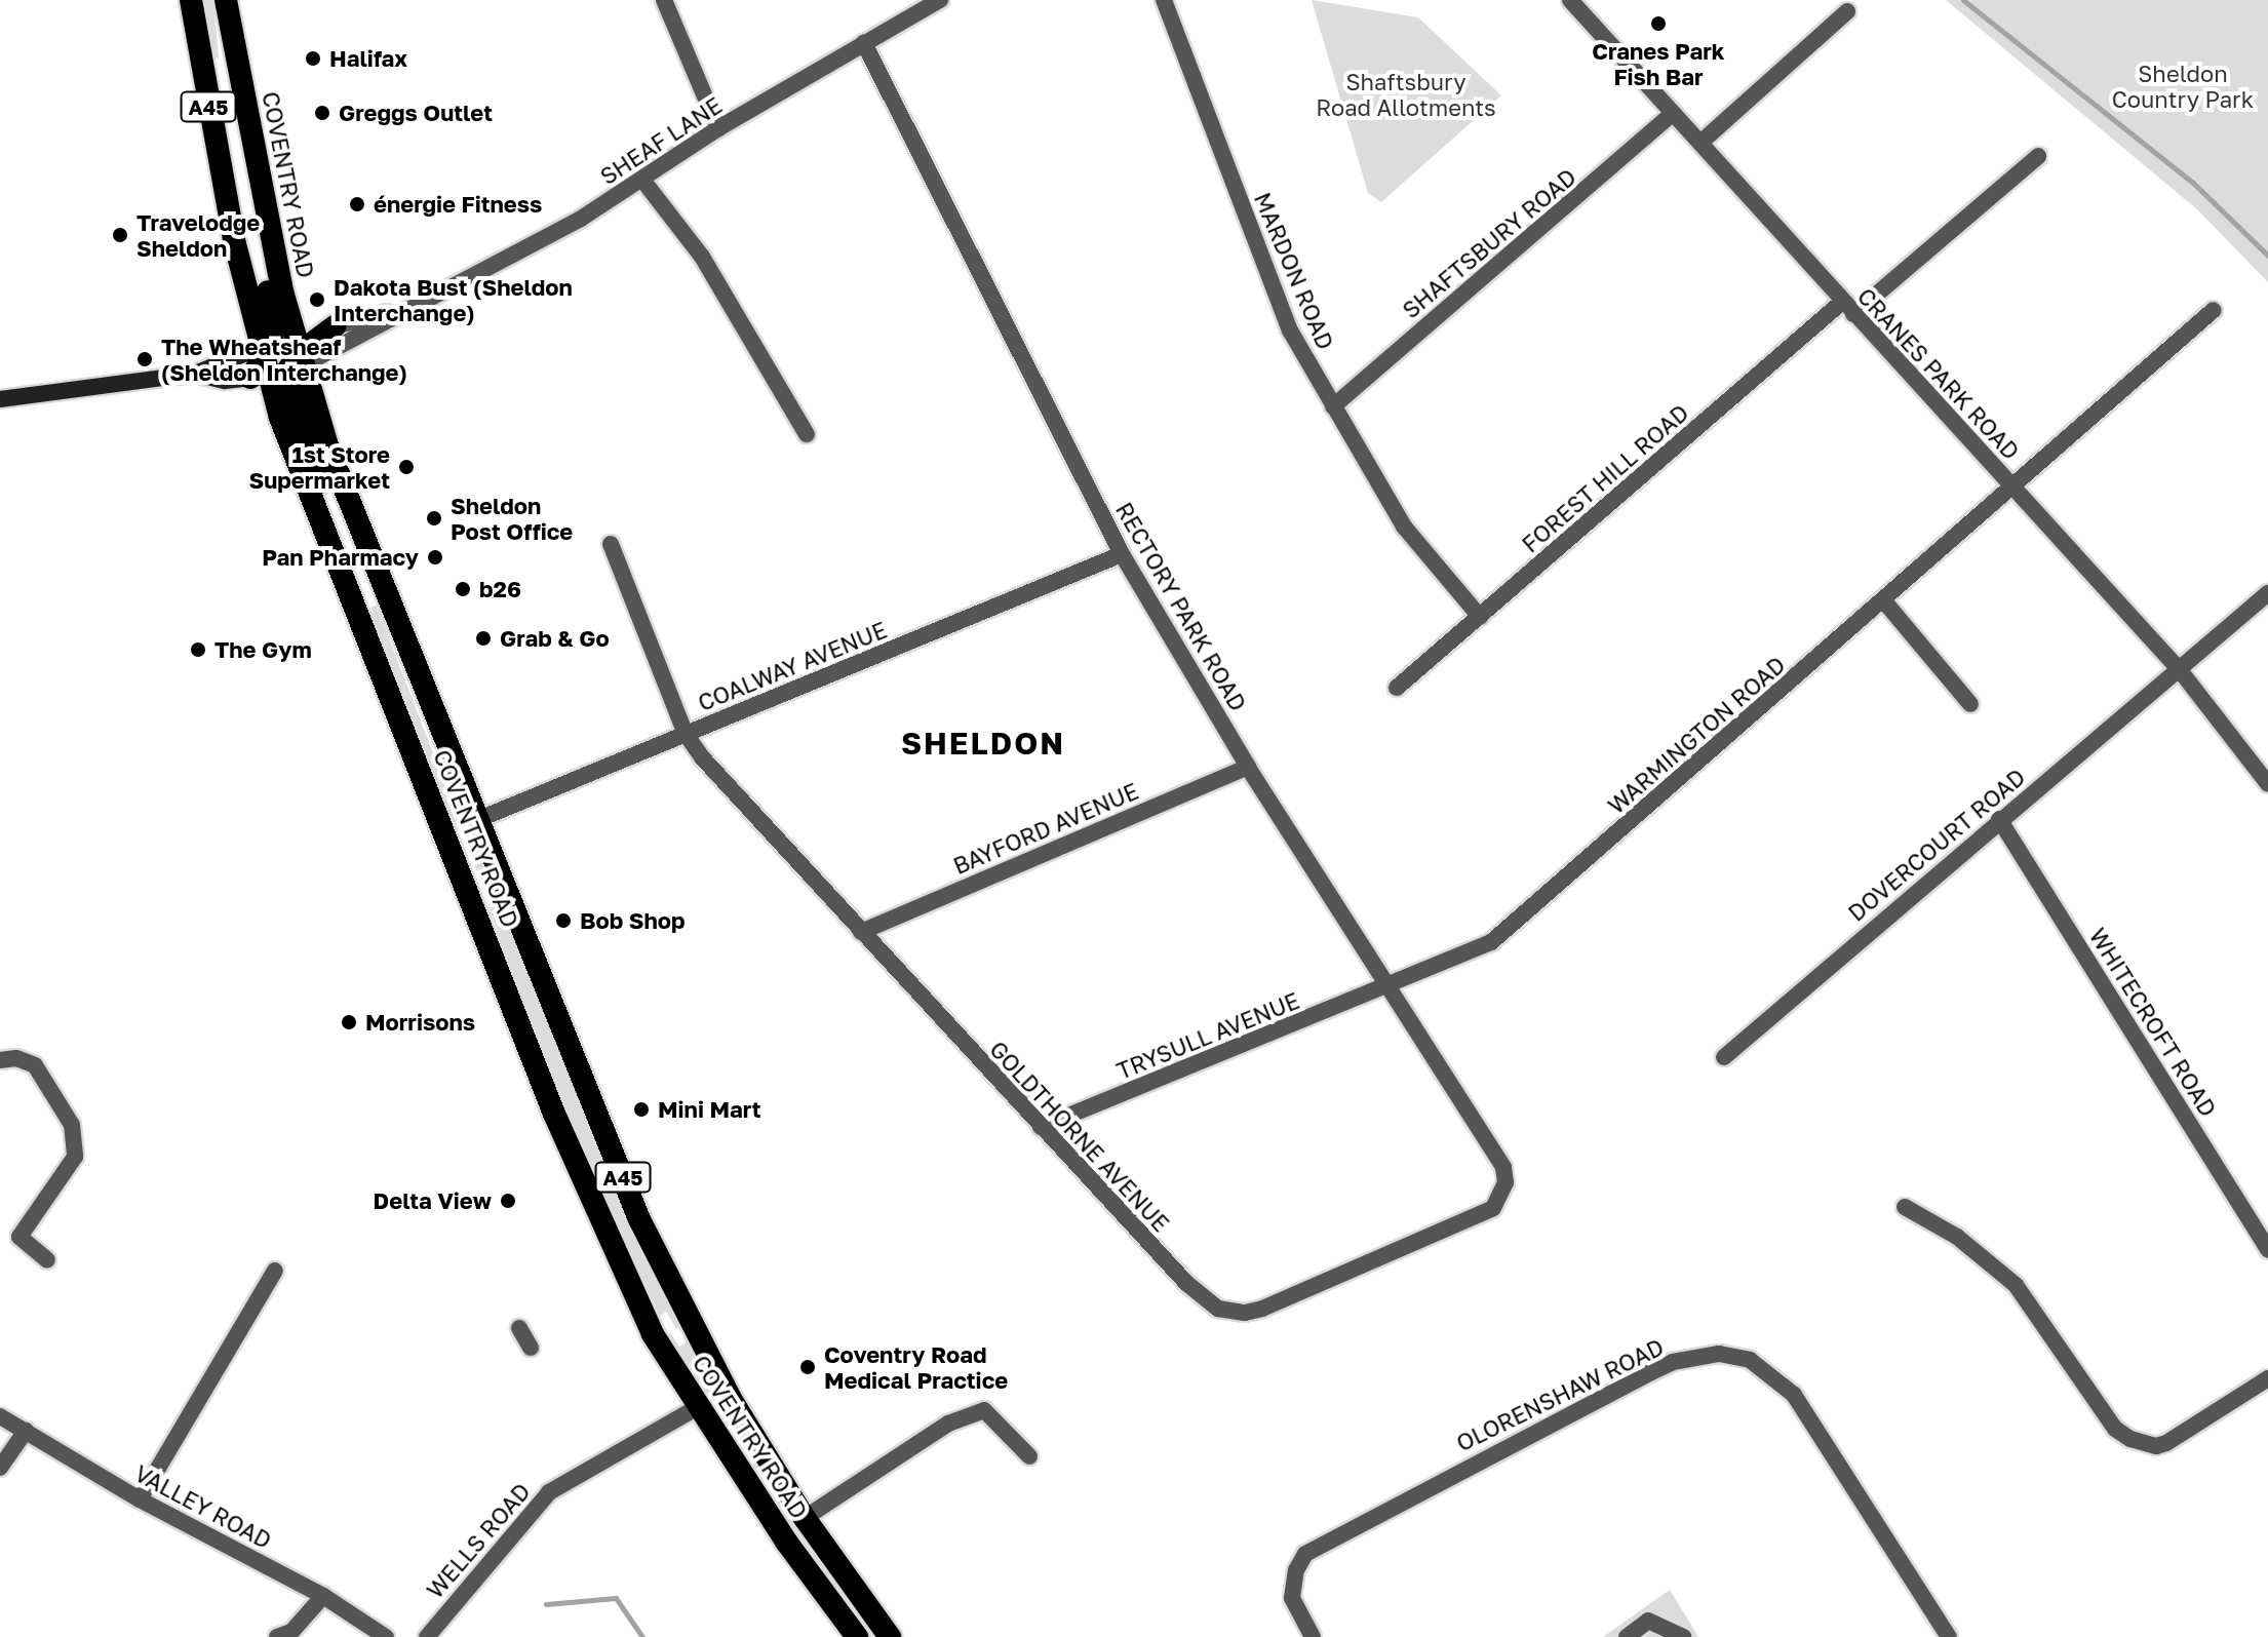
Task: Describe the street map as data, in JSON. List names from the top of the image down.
{
  "streets": {
    "highway": ["A45", "COVENTRY ROAD"],
    "street": [
      "SHEAF LANE",
      "SHAFTSBURY ROAD",
      "MARDON ROAD",
      "CRANES PARK ROAD",
      "FOREST HILL ROAD",
      "RECTORY PARK ROAD",
      "COALWAY AVENUE",
      "WARMINGTON ROAD",
      "BAYFORD AVENUE",
      "DOVERCOURT ROAD",
      "WHITECROFT ROAD",
      "TRYSULL AVENUE",
      "GOLDTHORNE AVENUE",
      "OLORENSHAW ROAD",
      "VALLEY ROAD",
      "WELLS ROAD"
    ]
  },
  "crossings": [
    ["A45", "COVENTRY ROAD"],
    ["SHEAF LANE", "RECTORY PARK ROAD"],
    ["COVENTRY ROAD", "COALWAY AVENUE"],
    ["COVENTRY ROAD", "WELLS ROAD"],
    ["SHAFTSBURY ROAD", "MARDON ROAD"],
    ["SHAFTSBURY ROAD", "CRANES PARK ROAD"],
    ["MARDON ROAD", "FOREST HILL ROAD"],
    ["CRANES PARK ROAD", "FOREST HILL ROAD"],
    ["CRANES PARK ROAD", "WARMINGTON ROAD"],
    ["CRANES PARK ROAD", "DOVERCOURT ROAD"],
    ["RECTORY PARK ROAD", "COALWAY AVENUE"],
    ["RECTORY PARK ROAD", "WARMINGTON ROAD"],
    ["RECTORY PARK ROAD", "BAYFORD AVENUE"],
    ["RECTORY PARK ROAD", "TRYSULL AVENUE"],
    ["RECTORY PARK ROAD", "GOLDTHORNE AVENUE"],
    ["COALWAY AVENUE", "GOLDTHORNE AVENUE"],
    ["WARMINGTON ROAD", "TRYSULL AVENUE"],
    ["BAYFORD AVENUE", "GOLDTHORNE AVENUE"],
    ["DOVERCOURT ROAD", "WHITECROFT ROAD"],
    ["TRYSULL AVENUE", "GOLDTHORNE AVENUE"]
  ],
  "districts": ["SHELDON"],
  "parks": ["Sheldon Country Park", "Shaftsbury Road Allotments"],
  "places": [
    "Cranes Park Fish Bar",
    "Halifax",
    "Greggs Outlet",
    "énergie Fitness",
    "Travelodge Sheldon",
    "Dakota Bust (Sheldon Interchange)",
    "The Wheatsheaf (Sheldon Interchange)",
    "1st Store Supermarket",
    "Sheldon Post Office",
    "Pan Pharmacy",
    "b26",
    "Grab & Go",
    "The Gym",
    "Bob Shop",
    "Morrisons",
    "Mini Mart",
    "Delta View",
    "Coventry Road Medical Practice"
  ]
}
